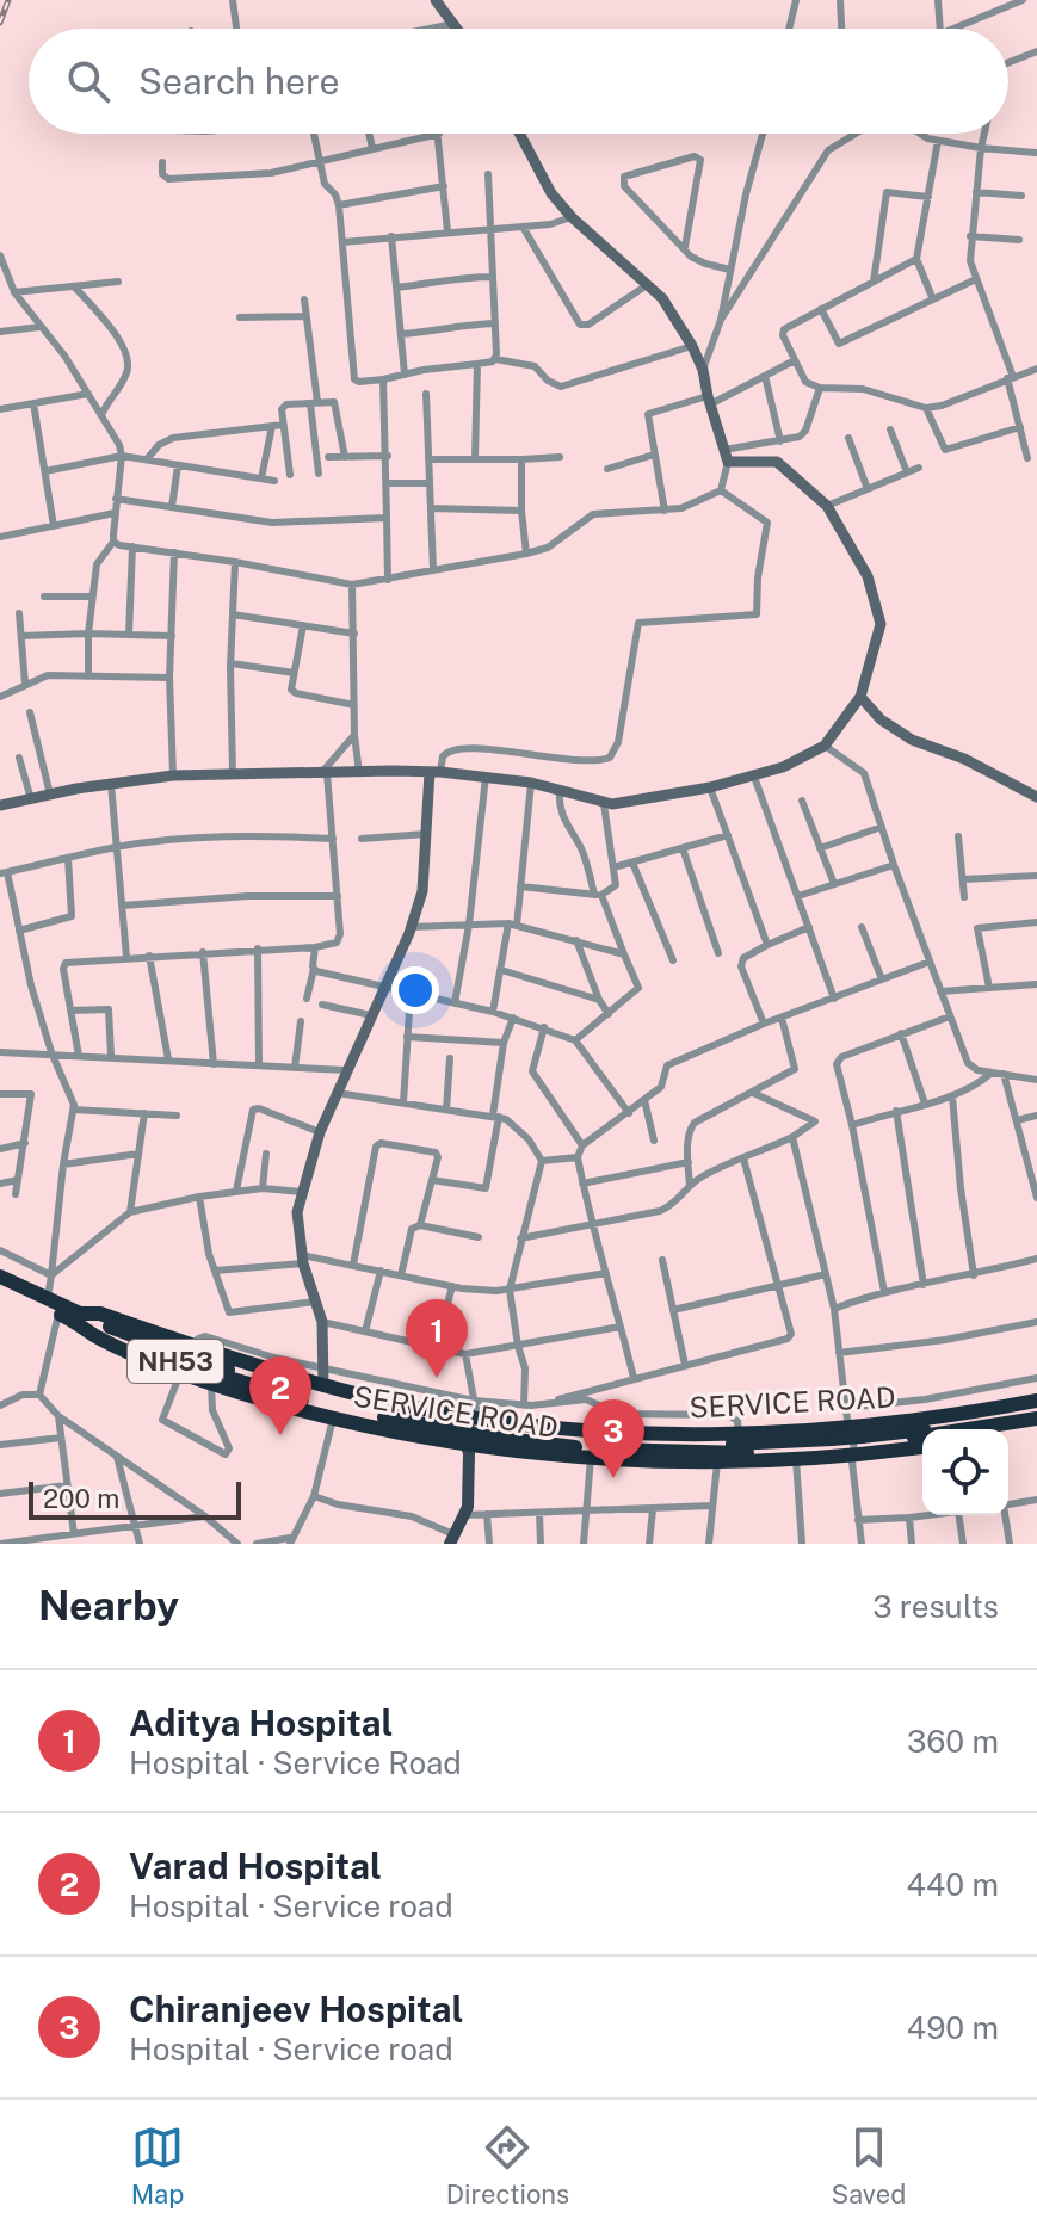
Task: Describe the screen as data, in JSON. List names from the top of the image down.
{
  "streets": {
    "highway": ["NH53", "SERVICE ROAD"]
  },
  "crossings": [
    ["NH53", "SERVICE ROAD"]
  ],
  "scale_bar": "200 m",
  "page": {
    "search": "Search here",
    "pins": ["1", "2", "3"],
    "scale": "200 m",
    "heading": ["Nearby", "3 results"],
    "list": [
      {
        "mark": "1",
        "name": "Aditya Hospital",
        "note": "Hospital · Service Road",
        "value": "360 m"
      },
      {
        "mark": "2",
        "name": "Varad Hospital",
        "note": "Hospital · Service road",
        "value": "440 m"
      },
      {
        "mark": "3",
        "name": "Chiranjeev Hospital",
        "note": "Hospital · Service road",
        "value": "490 m"
      }
    ],
    "nav": ["Map", "Directions", "Saved"]
  }
}
